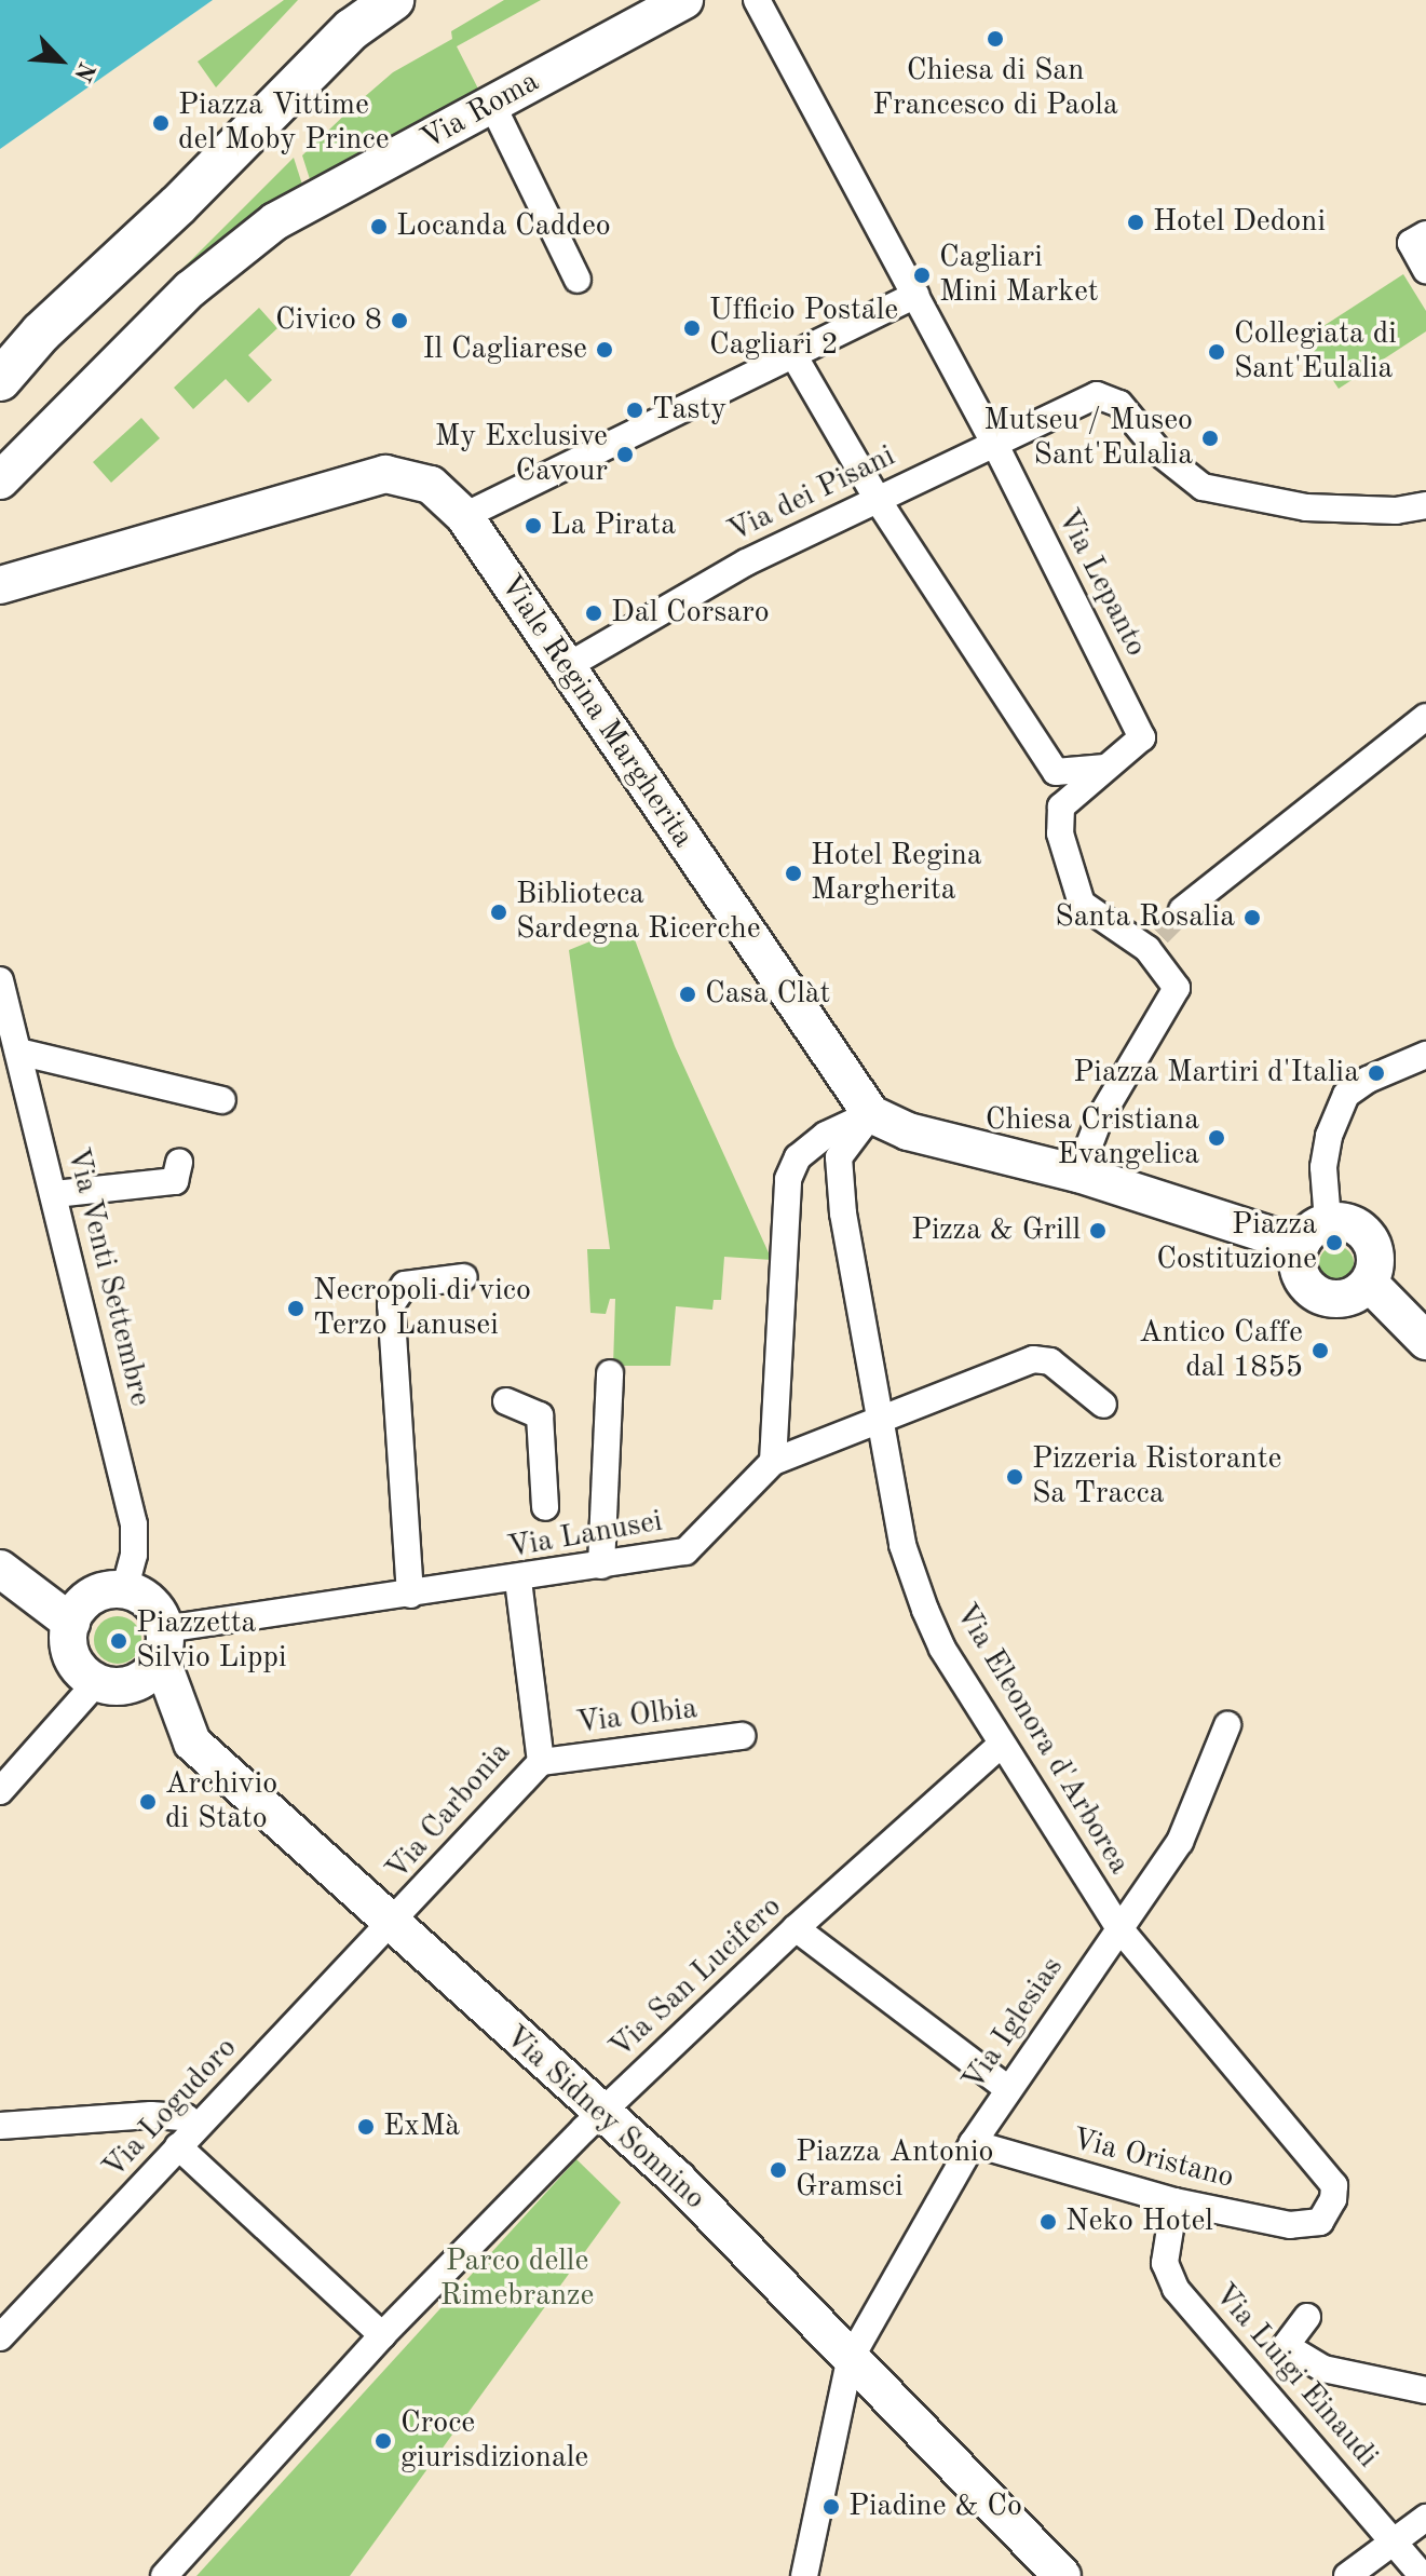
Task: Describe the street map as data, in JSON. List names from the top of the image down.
{
  "streets": {
    "main road": ["Via Roma", "Viale Regina Margherita", "Via Sidney Sonnino"],
    "street": [
      "Via dei Pisani",
      "Via Lepanto",
      "Via Venti Settembre",
      "Via Lanusei",
      "Via Olbia",
      "Via Eleonora d'Arborea",
      "Via Carbonia",
      "Via San Lucifero",
      "Via Iglesias",
      "Via Logudoro",
      "Via Oristano",
      "Via Luigi Einaudi"
    ]
  },
  "crossings": [
    ["Via dei Pisani", "Via Lepanto"],
    ["Via dei Pisani", "Viale Regina Margherita"],
    ["Viale Regina Margherita", "Via Eleonora d'Arborea"],
    ["Via Venti Settembre", "Via Lanusei"],
    ["Via Venti Settembre", "Via Sidney Sonnino"],
    ["Via Lanusei", "Via Eleonora d'Arborea"],
    ["Via Lanusei", "Via Carbonia"],
    ["Via Lanusei", "Via Sidney Sonnino"],
    ["Via Olbia", "Via Carbonia"],
    ["Via Eleonora d'Arborea", "Via San Lucifero"],
    ["Via Eleonora d'Arborea", "Via Iglesias"],
    ["Via Eleonora d'Arborea", "Via Oristano"],
    ["Via Carbonia", "Via Logudoro"],
    ["Via Carbonia", "Via Sidney Sonnino"],
    ["Via San Lucifero", "Via Sidney Sonnino"],
    ["Via Iglesias", "Via Sidney Sonnino"],
    ["Via Iglesias", "Via Oristano"],
    ["Via Logudoro", "Via Sidney Sonnino"],
    ["Via Oristano", "Via Luigi Einaudi"]
  ],
  "parks": ["Parco delle Rimebranze"],
  "places": [
    "Chiesa di San Francesco di Paola",
    "Piazza Vittime del Moby Prince",
    "Hotel Dedoni",
    "Locanda Caddeo",
    "Cagliari Mini Market",
    "Civico 8",
    "Ufficio Postale Cagliari 2",
    "Il Cagliarese",
    "Collegiata di Sant'Eulalia",
    "Tasty",
    "Mutseu / Museo Sant'Eulalia",
    "My Exclusive Cavour",
    "La Pirata",
    "Dal Corsaro",
    "Hotel Regina Margherita",
    "Biblioteca Sardegna Ricerche",
    "Santa Rosalia",
    "Casa Clàt",
    "Piazza Martiri d'Italia",
    "Chiesa Cristiana Evangelica",
    "Pizza & Grill",
    "Piazza Costituzione",
    "Necropoli di vico Terzo Lanusei",
    "Antico Caffe dal 1855",
    "Pizzeria Ristorante Sa Tracca",
    "Piazzetta Silvio Lippi",
    "Archivio di Stato",
    "ExMà",
    "Piazza Antonio Gramsci",
    "Neko Hotel",
    "Croce giurisdizionale",
    "Piadine & Co"
  ],
  "north": "bottom right"
}
